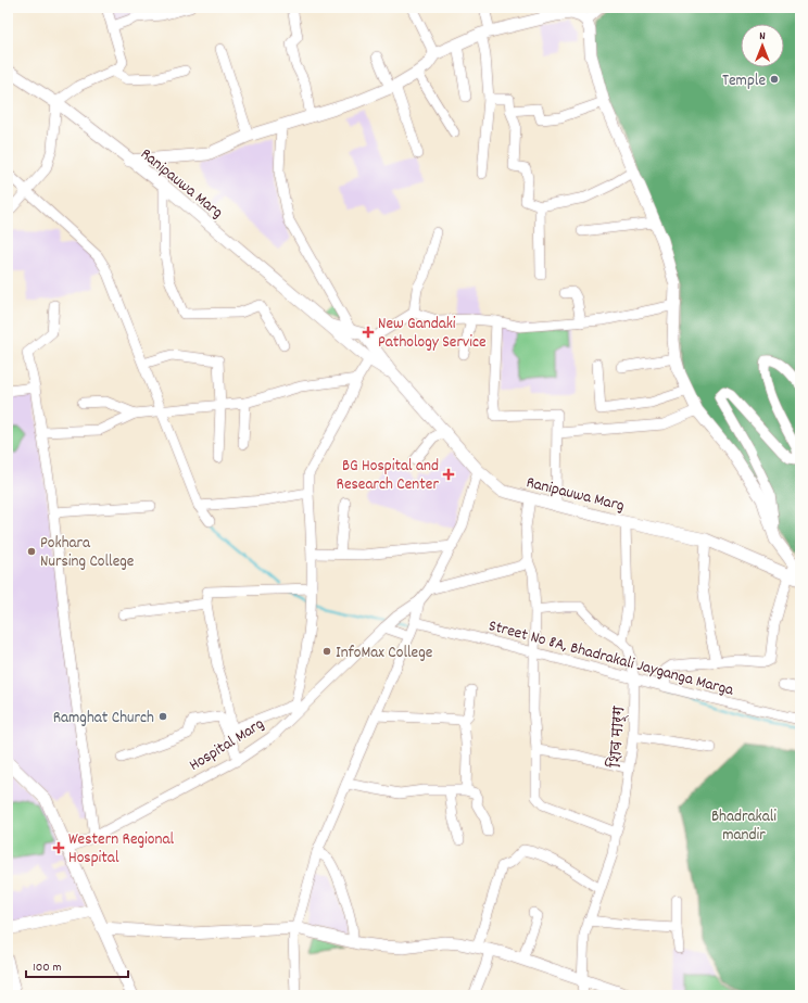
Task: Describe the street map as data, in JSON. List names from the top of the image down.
{
  "streets": {
    "main road": ["Ranipauwa Marg"],
    "street": ["Street No 8A, Bhadrakali Jayganga Marga", "शिव मार्ग", "Hospital Marg"]
  },
  "crossings": [
    ["Street No 8A, Bhadrakali Jayganga Marga", "शिव मार्ग"]
  ],
  "parks": ["Bhadrakali mandir"],
  "places": {
    "other": [
      "Temple",
      "Pokhara Nursing College",
      "InfoMax College",
      "Ramghat Church"
    ],
    "health": ["New Gandaki Pathology Service", "BG Hospital and Research Center", "Western Regional Hospital"]
  },
  "scale_bar": "100 m",
  "north": "top"
}
